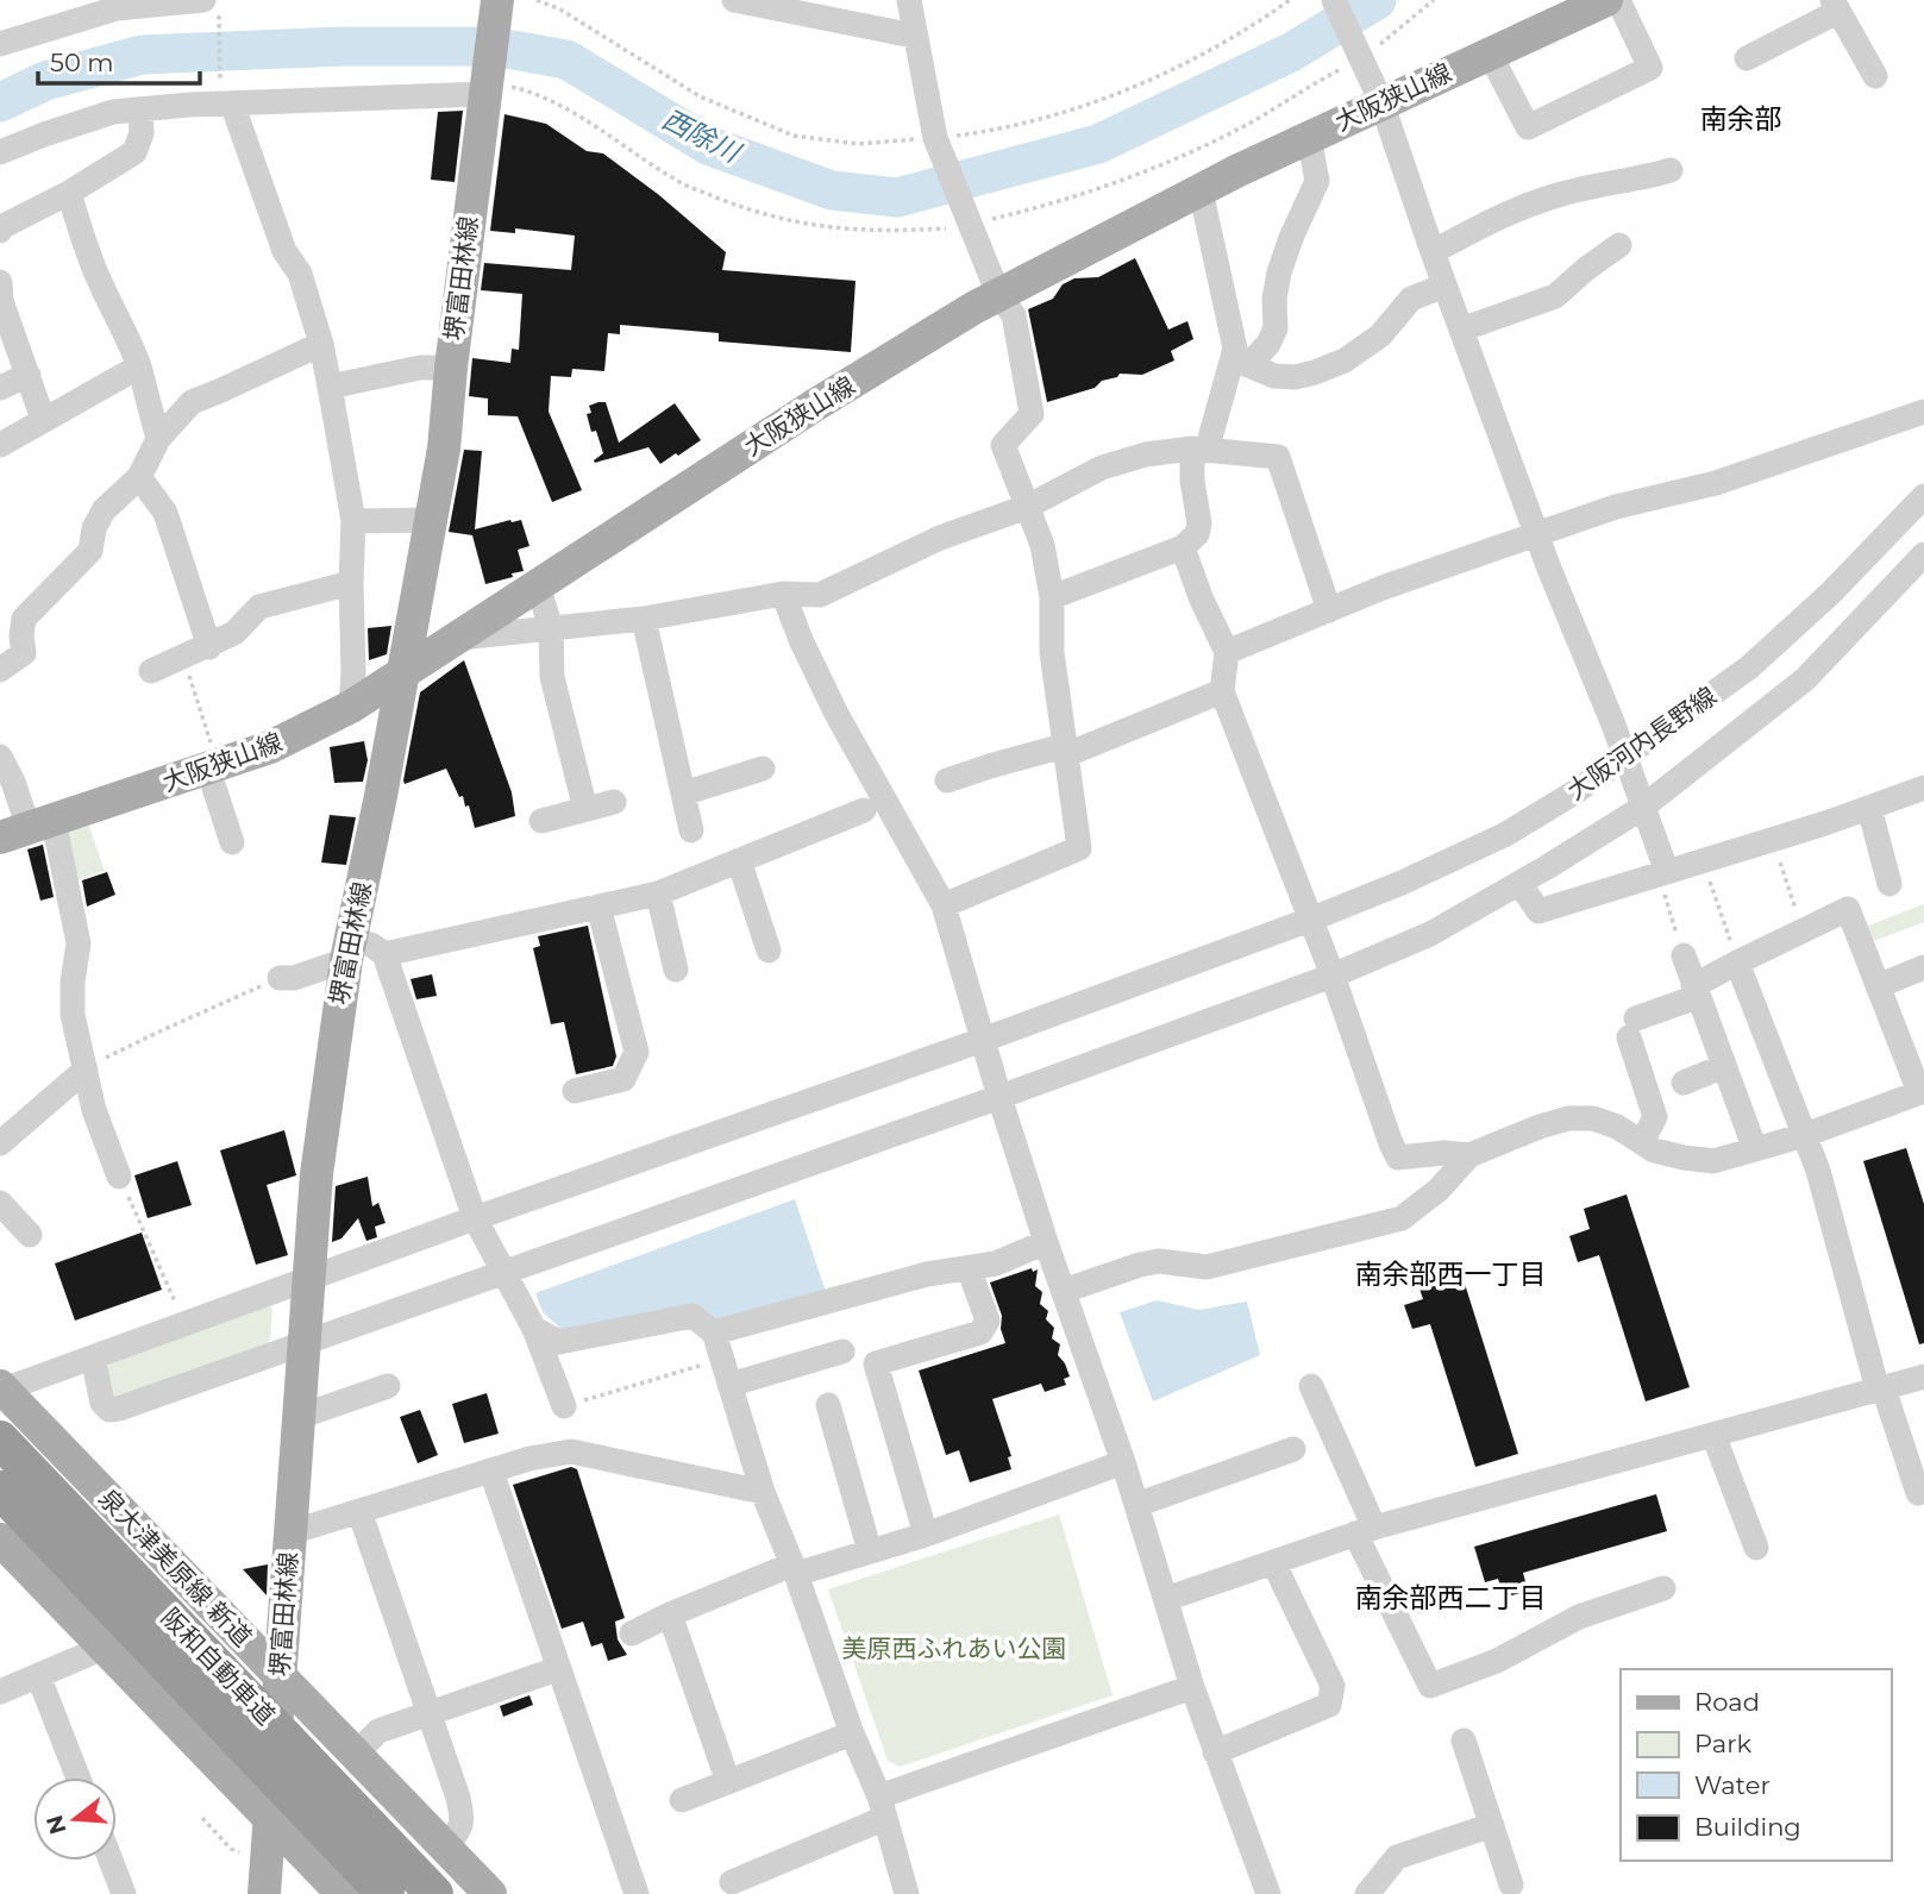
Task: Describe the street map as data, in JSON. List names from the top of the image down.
{
  "streets": {
    "highway": ["阪和自動車道"],
    "main road": ["大阪狭山線", "堺富田林線", "泉大津美原線 新道"],
    "street": ["大阪河内長野線"]
  },
  "crossings": [
    ["大阪狭山線", "堺富田林線"],
    ["堺富田林線", "大阪河内長野線"],
    ["堺富田林線", "泉大津美原線 新道"],
    ["大阪河内長野線", "泉大津美原線 新道"]
  ],
  "districts": ["南余部", "南余部西一丁目", "南余部西二丁目"],
  "water": ["西除川"],
  "parks": ["美原西ふれあい公園"],
  "legend": [
    "Road",
    "Park",
    "Water",
    "Building"
  ],
  "scale_bar": "50 m",
  "north": "left"
}
